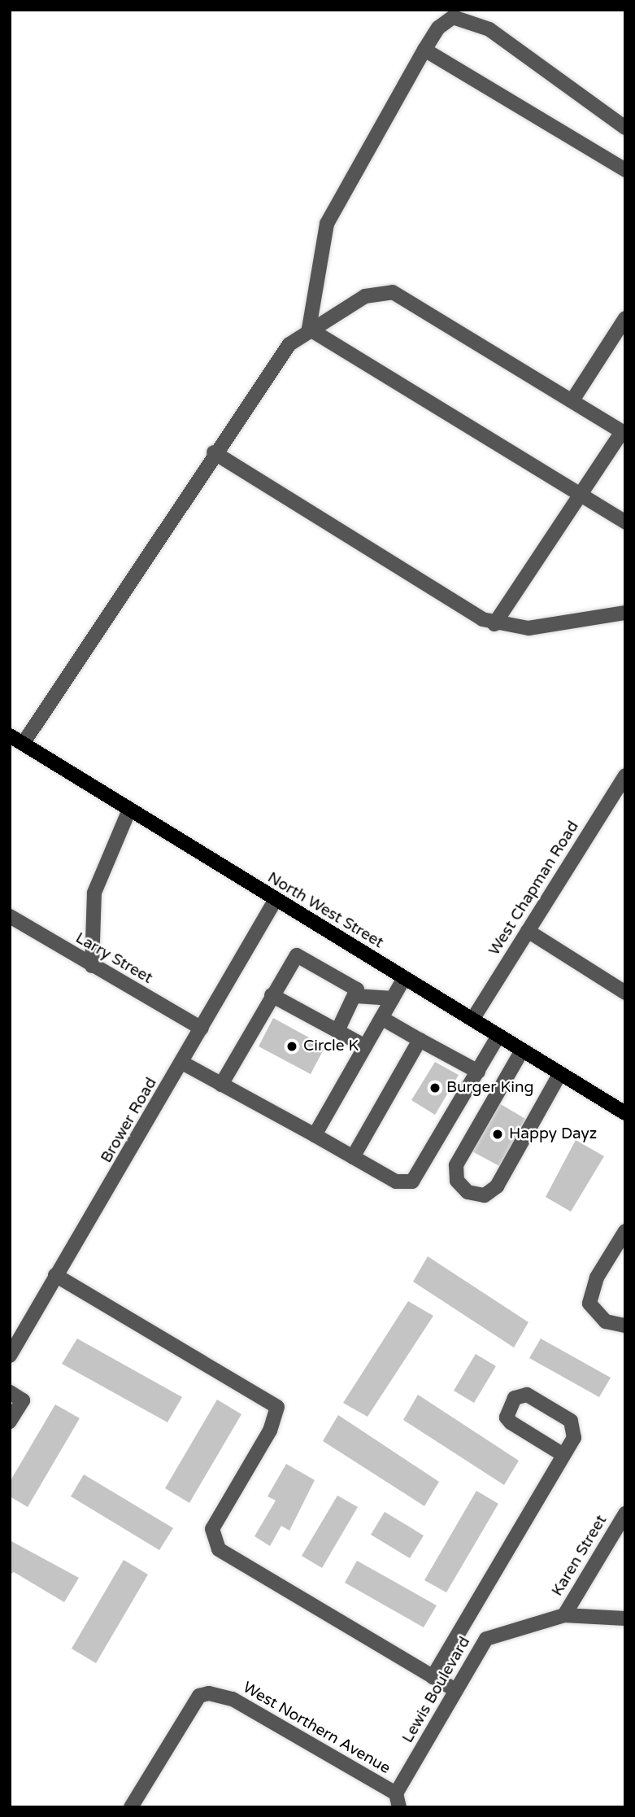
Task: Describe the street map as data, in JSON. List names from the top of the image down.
{
  "streets": {
    "main road": ["North West Street"],
    "street": [
      "West Chapman Road",
      "Larry Street",
      "Brower Road",
      "Karen Street",
      "Lewis Boulevard",
      "West Northern Avenue"
    ]
  },
  "crossings": [
    ["West Chapman Road", "North West Street"],
    ["North West Street", "Brower Road"],
    ["Larry Street", "Brower Road"],
    ["Karen Street", "Lewis Boulevard"],
    ["Lewis Boulevard", "West Northern Avenue"]
  ],
  "places": ["Circle K", "Burger King", "Happy Dayz"]
}
